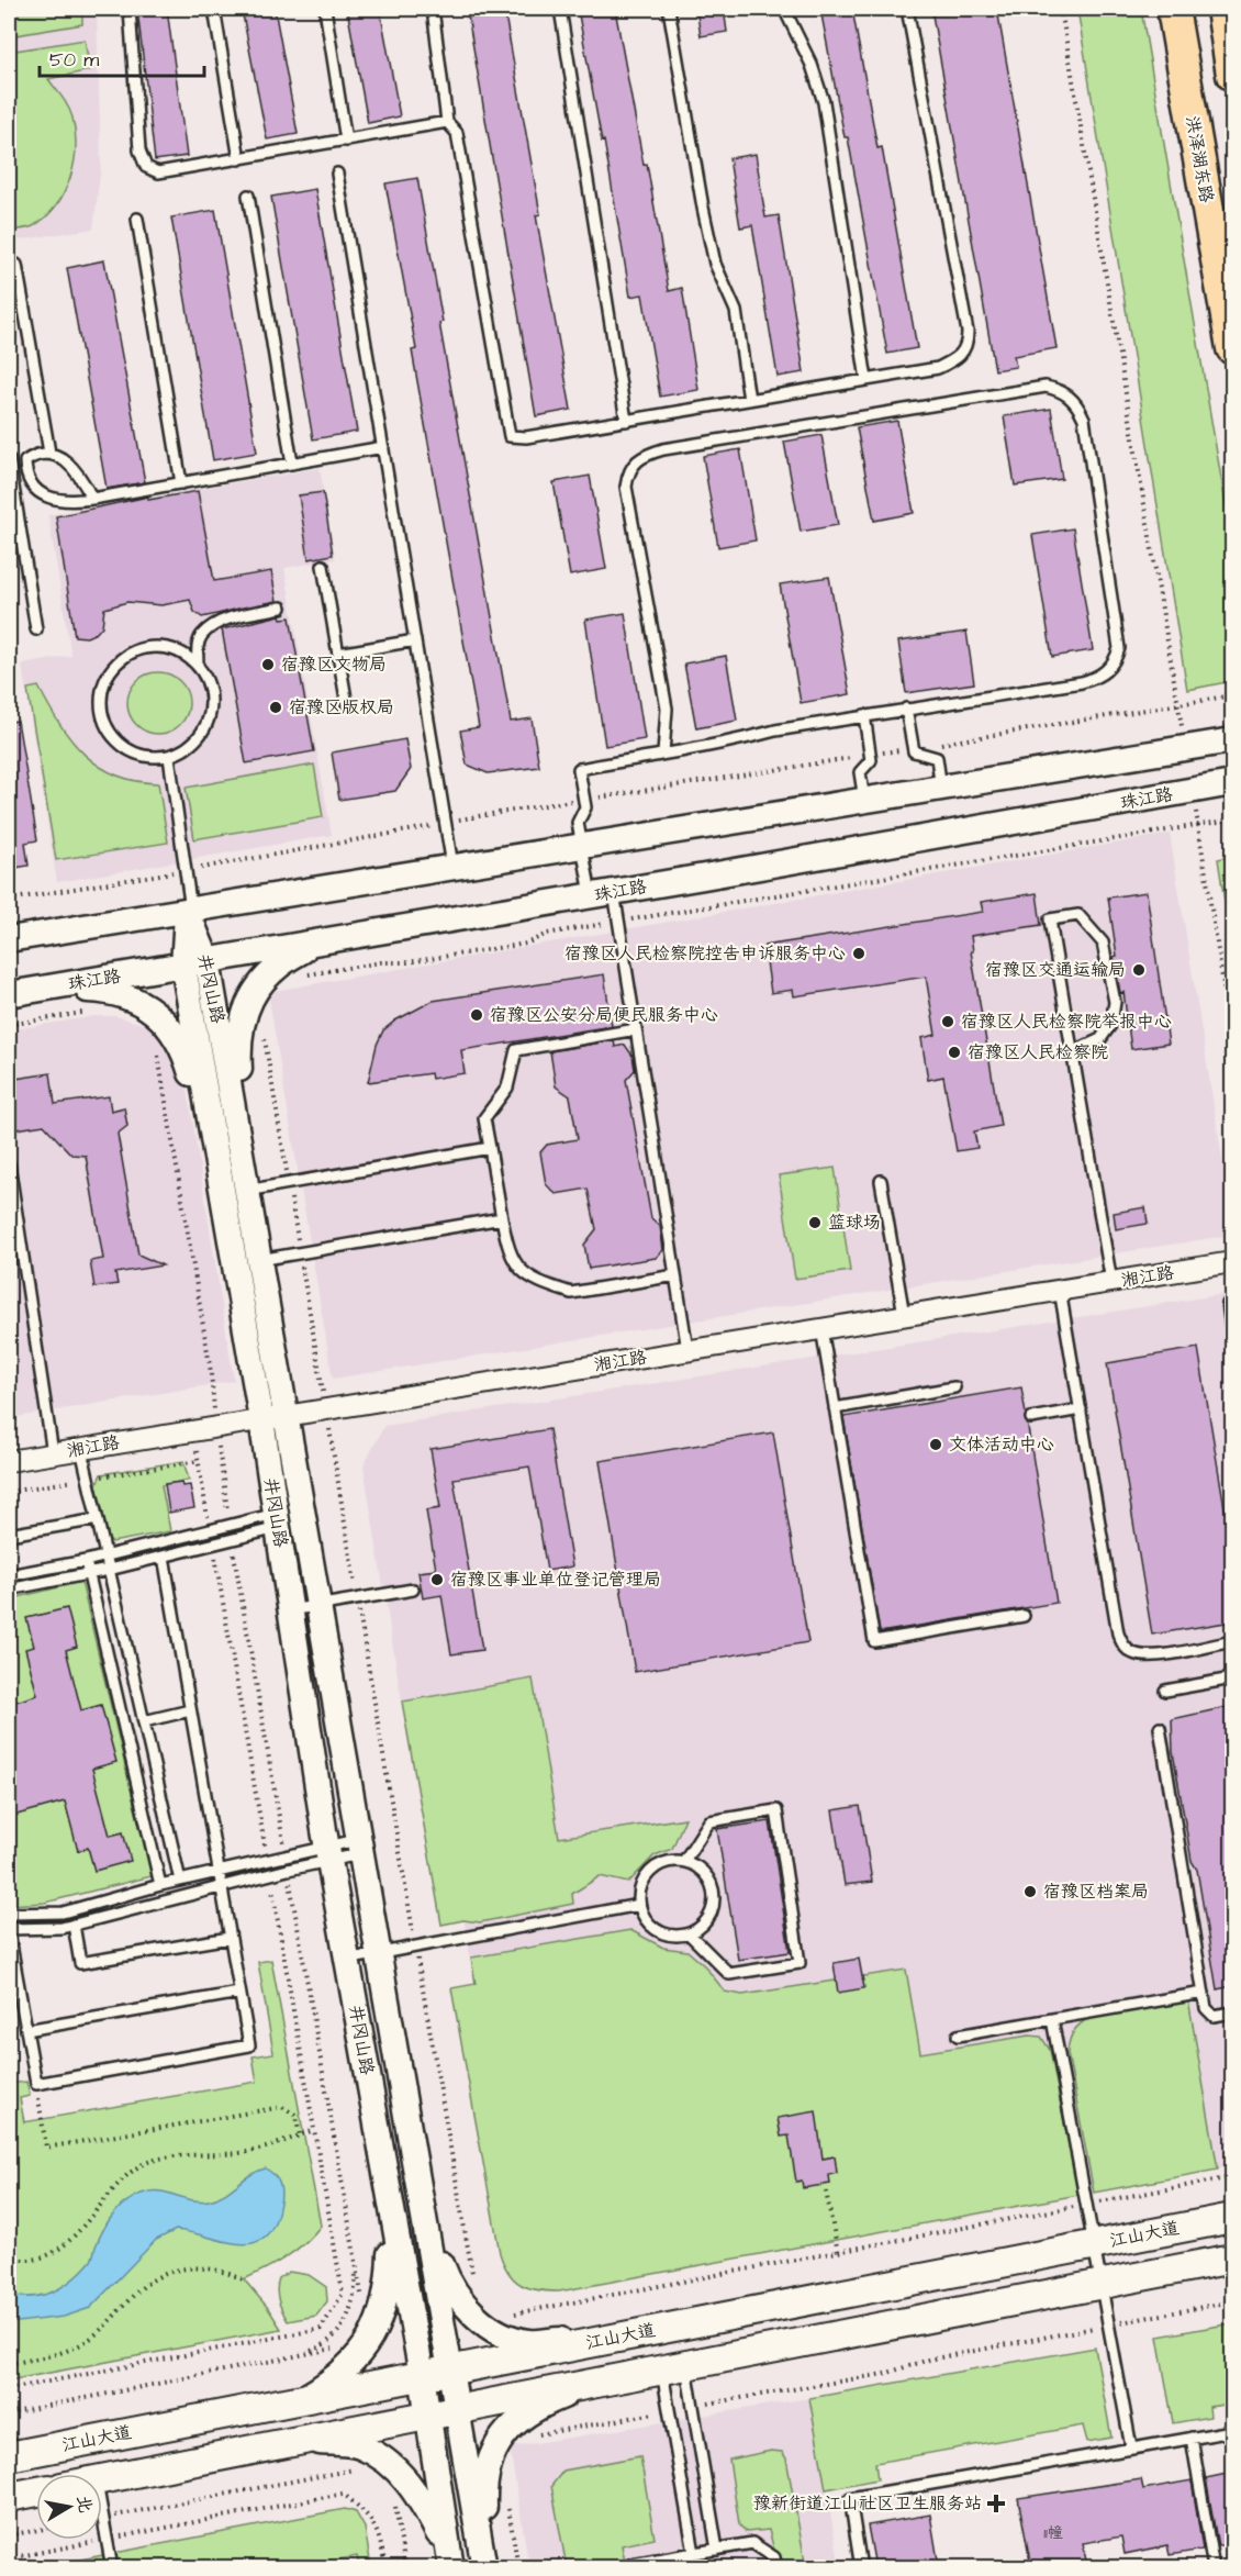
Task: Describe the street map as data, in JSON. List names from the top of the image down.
{
  "streets": {
    "main road": ["洪泽湖东路", "江山大道"],
    "street": ["珠江路", "井冈山路", "湘江路"]
  },
  "crossings": [
    ["珠江路", "井冈山路"],
    ["井冈山路", "湘江路"],
    ["井冈山路", "江山大道"]
  ],
  "places": {
    "other": [
      "宿豫区文物局",
      "宿豫区版权局",
      "宿豫区人民检察院控告申诉服务中心",
      "宿豫区交通运输局",
      "宿豫区公安分局便民服务中心",
      "宿豫区人民检察院举报中心",
      "宿豫区人民检察院",
      "篮球场",
      "文体活动中心",
      "宿豫区事业单位登记管理局",
      "宿豫区档案局"
    ],
    "health": ["豫新街道江山社区卫生服务站"]
  },
  "house_numbers": ["11幢"],
  "scale_bar": "50 m",
  "north": "right"
}
